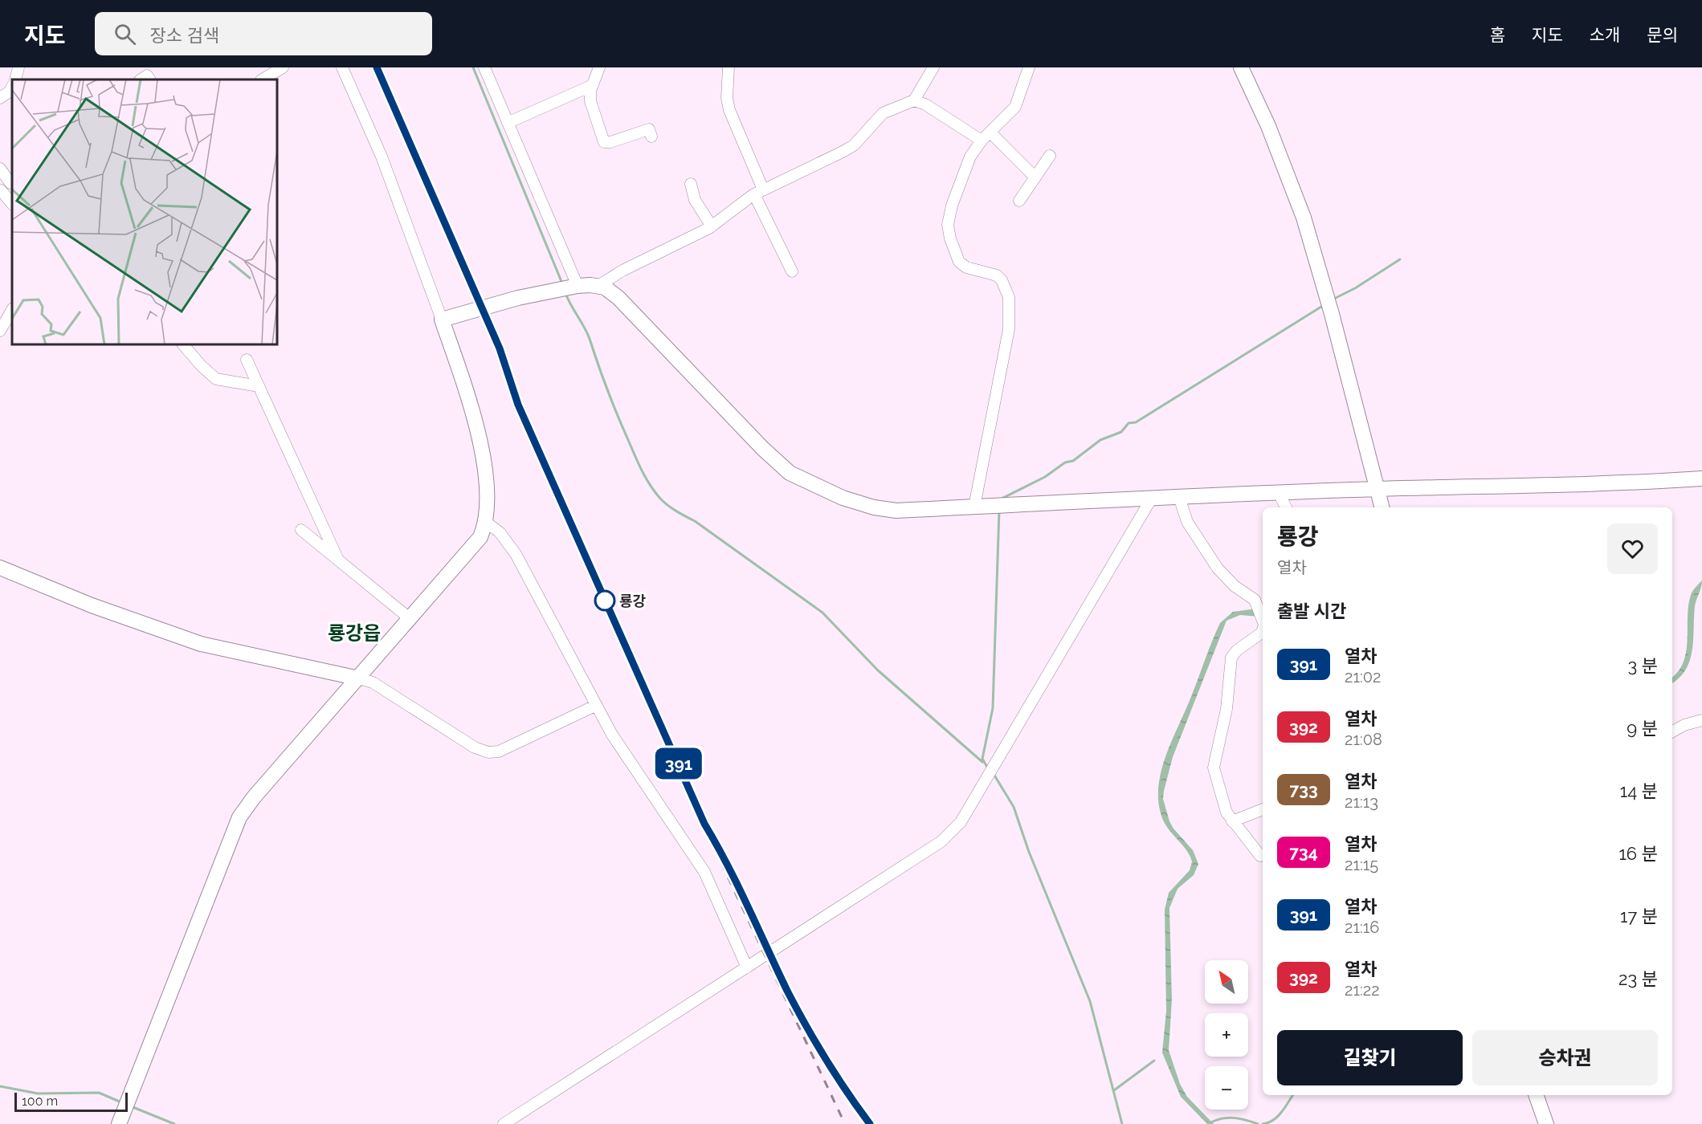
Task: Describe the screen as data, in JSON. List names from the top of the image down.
{
  "districts": ["룡강읍"],
  "places": ["룡강"],
  "scale_bar": "100 m",
  "north": "top left",
  "page": {
    "header": "지도",
    "search": "장소 검색",
    "nav": [
      "홈",
      "지도",
      "소개",
      "문의"
    ],
    "on_map": "391",
    "heading": [
      ["룡강", "열차"],
      "출발 시간"
    ],
    "list": [
      {
        "mark": "391",
        "name": "열차",
        "note": "21:02",
        "value": "3 분"
      },
      {
        "mark": "392",
        "name": "열차",
        "note": "21:08",
        "value": "9 분"
      },
      {
        "mark": "733",
        "name": "열차",
        "note": "21:13",
        "value": "14 분"
      },
      {
        "mark": "734",
        "name": "열차",
        "note": "21:15",
        "value": "16 분"
      },
      {
        "mark": "391",
        "name": "열차",
        "note": "21:16",
        "value": "17 분"
      },
      {
        "mark": "392",
        "name": "열차",
        "note": "21:22",
        "value": "23 분"
      }
    ],
    "map_buttons": ["+", "−"],
    "buttons": ["길찾기", "승차권"],
    "scale": "100 m"
  }
}
